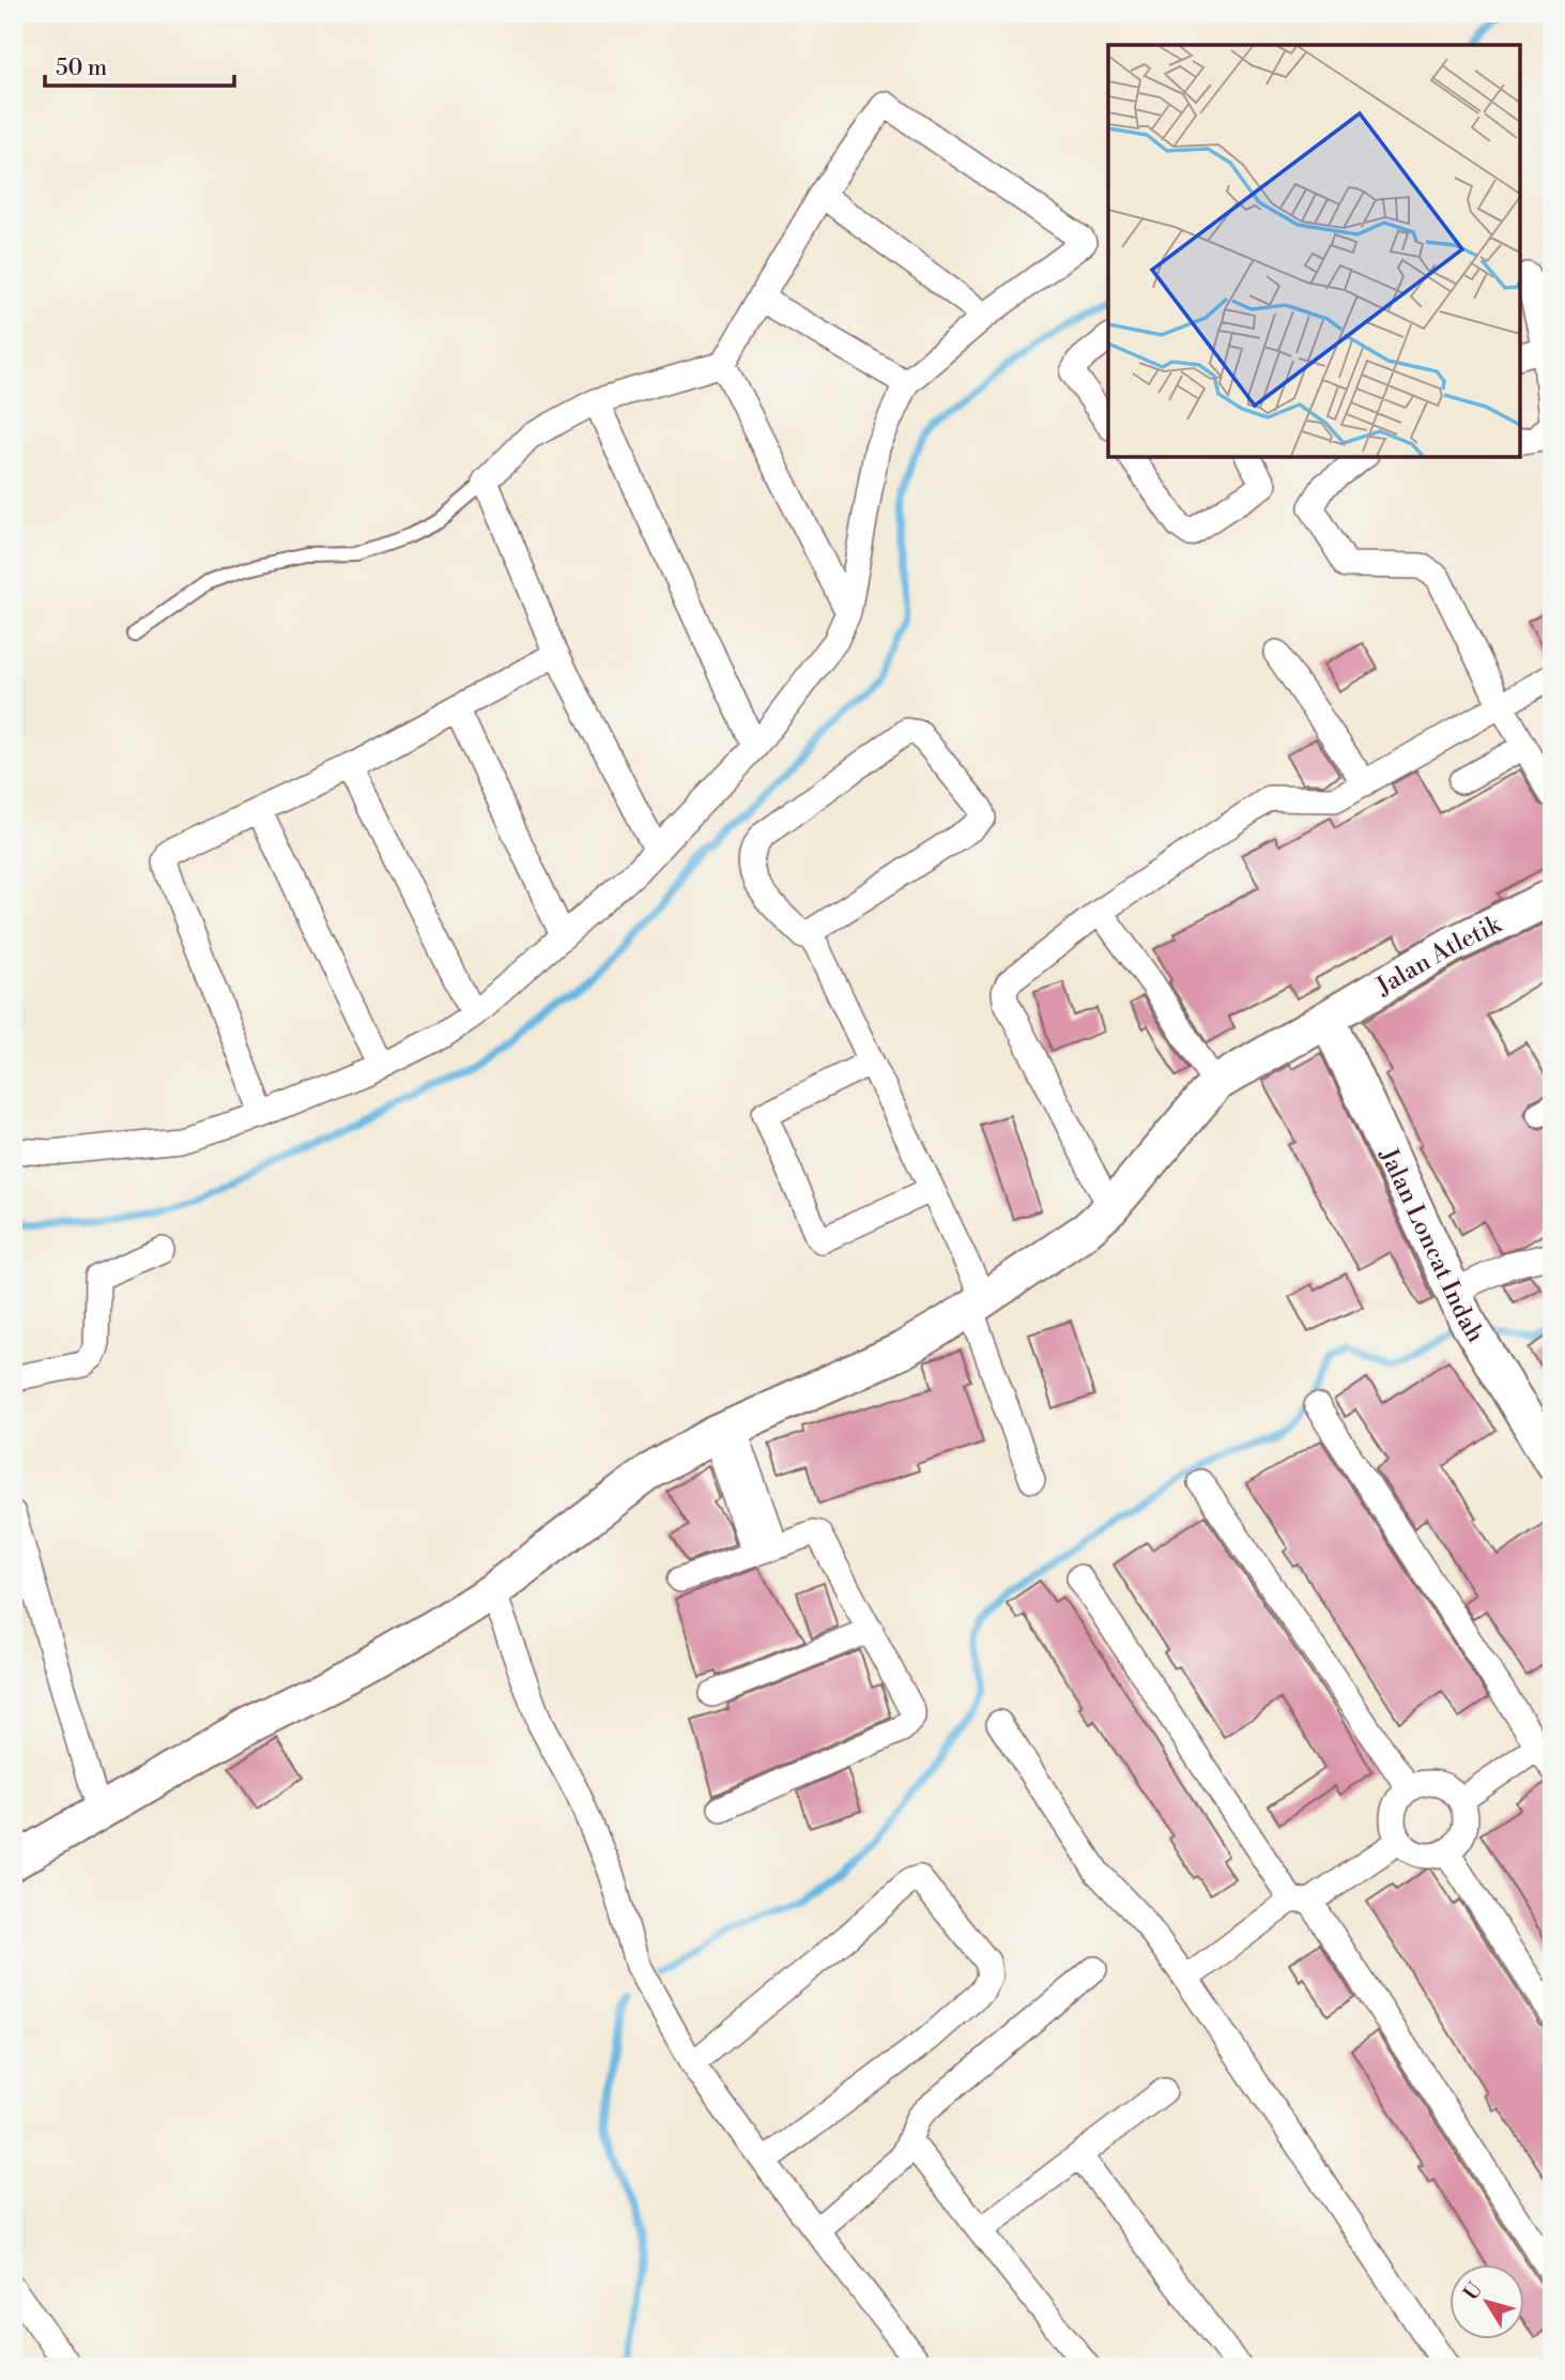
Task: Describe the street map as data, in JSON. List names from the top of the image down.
{
  "streets": {
    "street": ["Jalan Atletik", "Jalan Loncat Indah"]
  },
  "crossings": [
    ["Jalan Atletik", "Jalan Loncat Indah"]
  ],
  "scale_bar": "50 m",
  "north": "top left"
}
